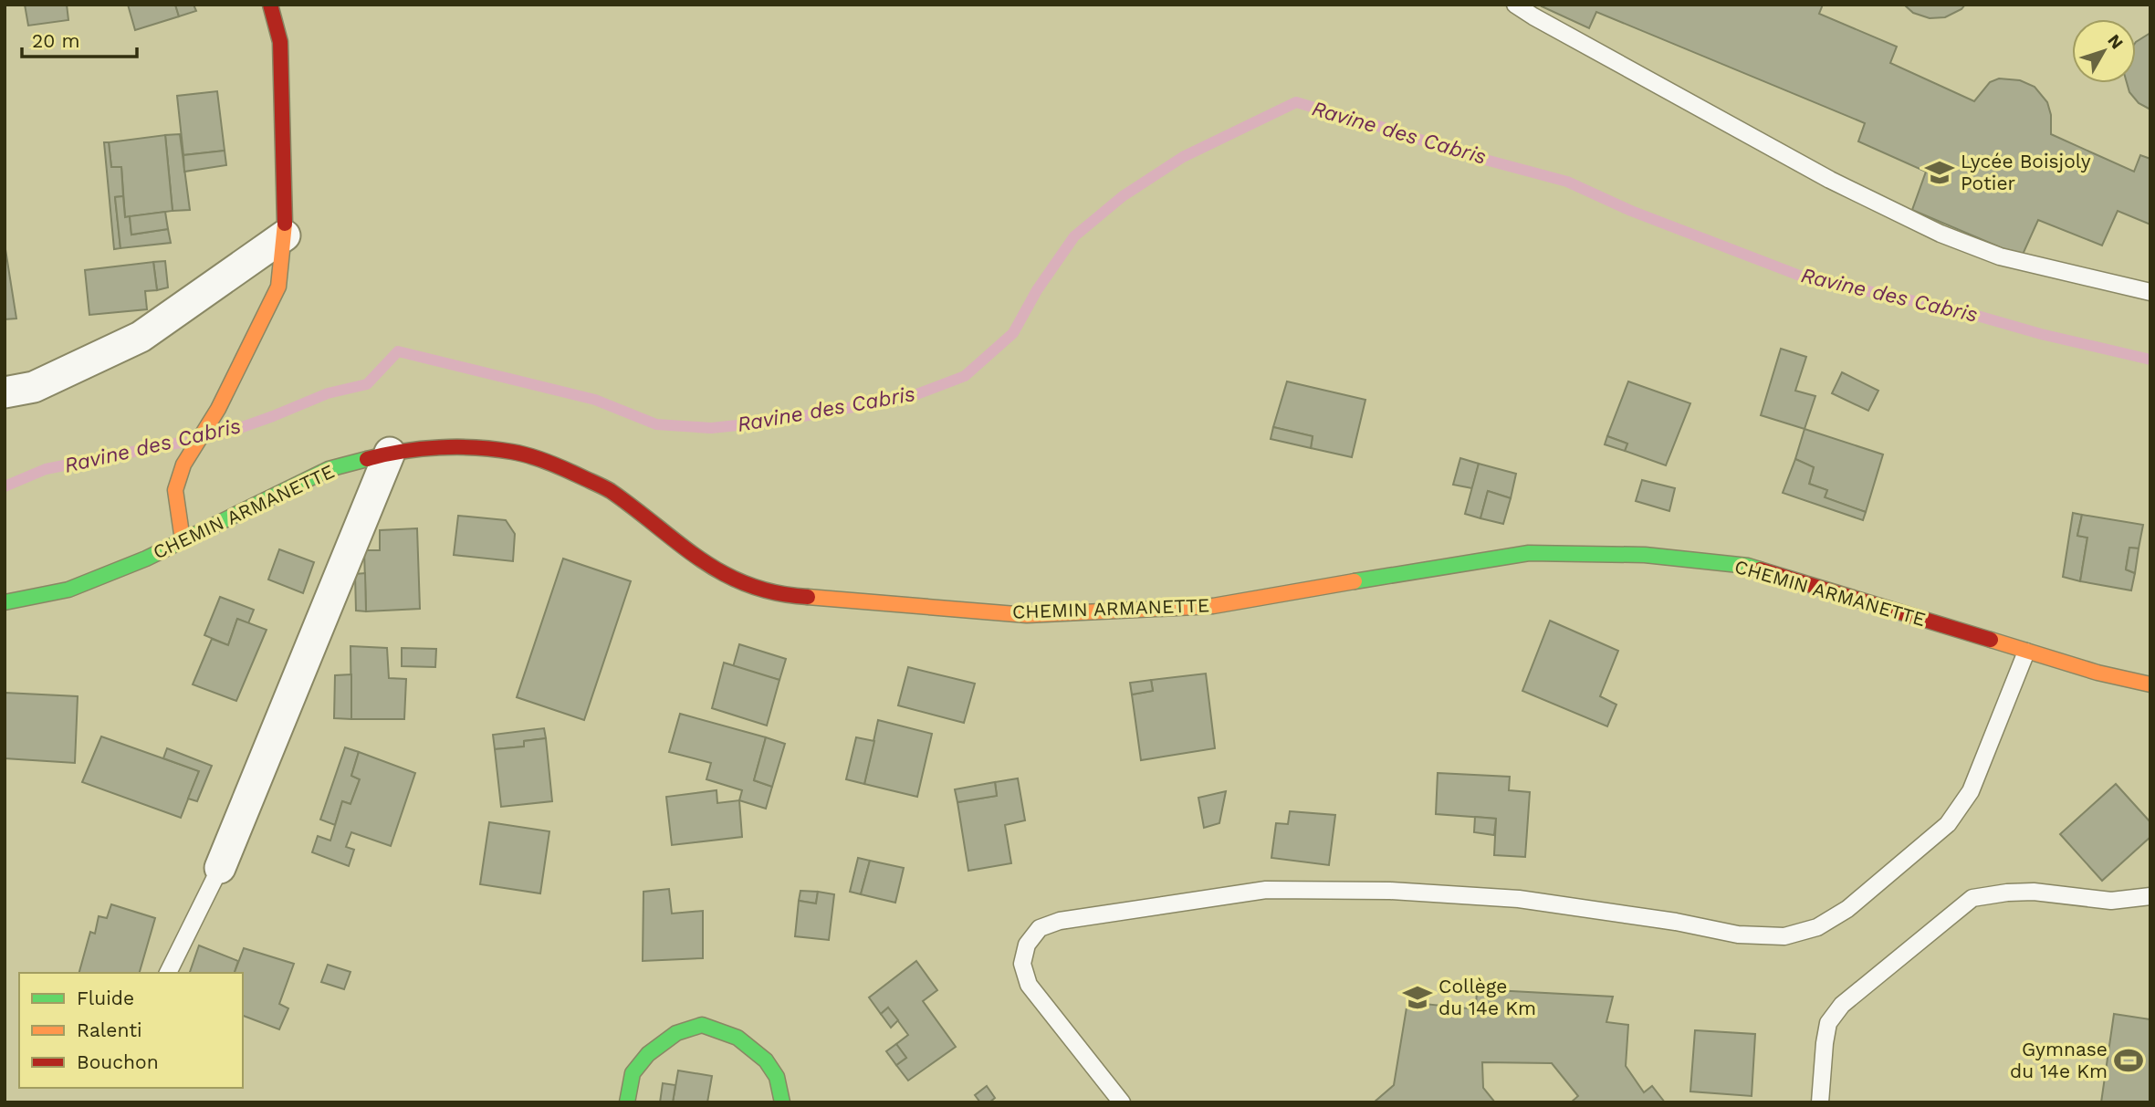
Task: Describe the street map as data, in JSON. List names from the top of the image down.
{
  "streets": {
    "street": ["CHEMIN ARMANETTE"]
  },
  "water": ["Ravine des Cabris"],
  "places": {
    "school or university": ["Lycée Boisjoly Potier", "Collège du 14e Km"],
    "sports": ["Gymnase du 14e Km"]
  },
  "legend": ["Fluide", "Ralenti", "Bouchon"],
  "scale_bar": "20 m",
  "north": "top right"
}
